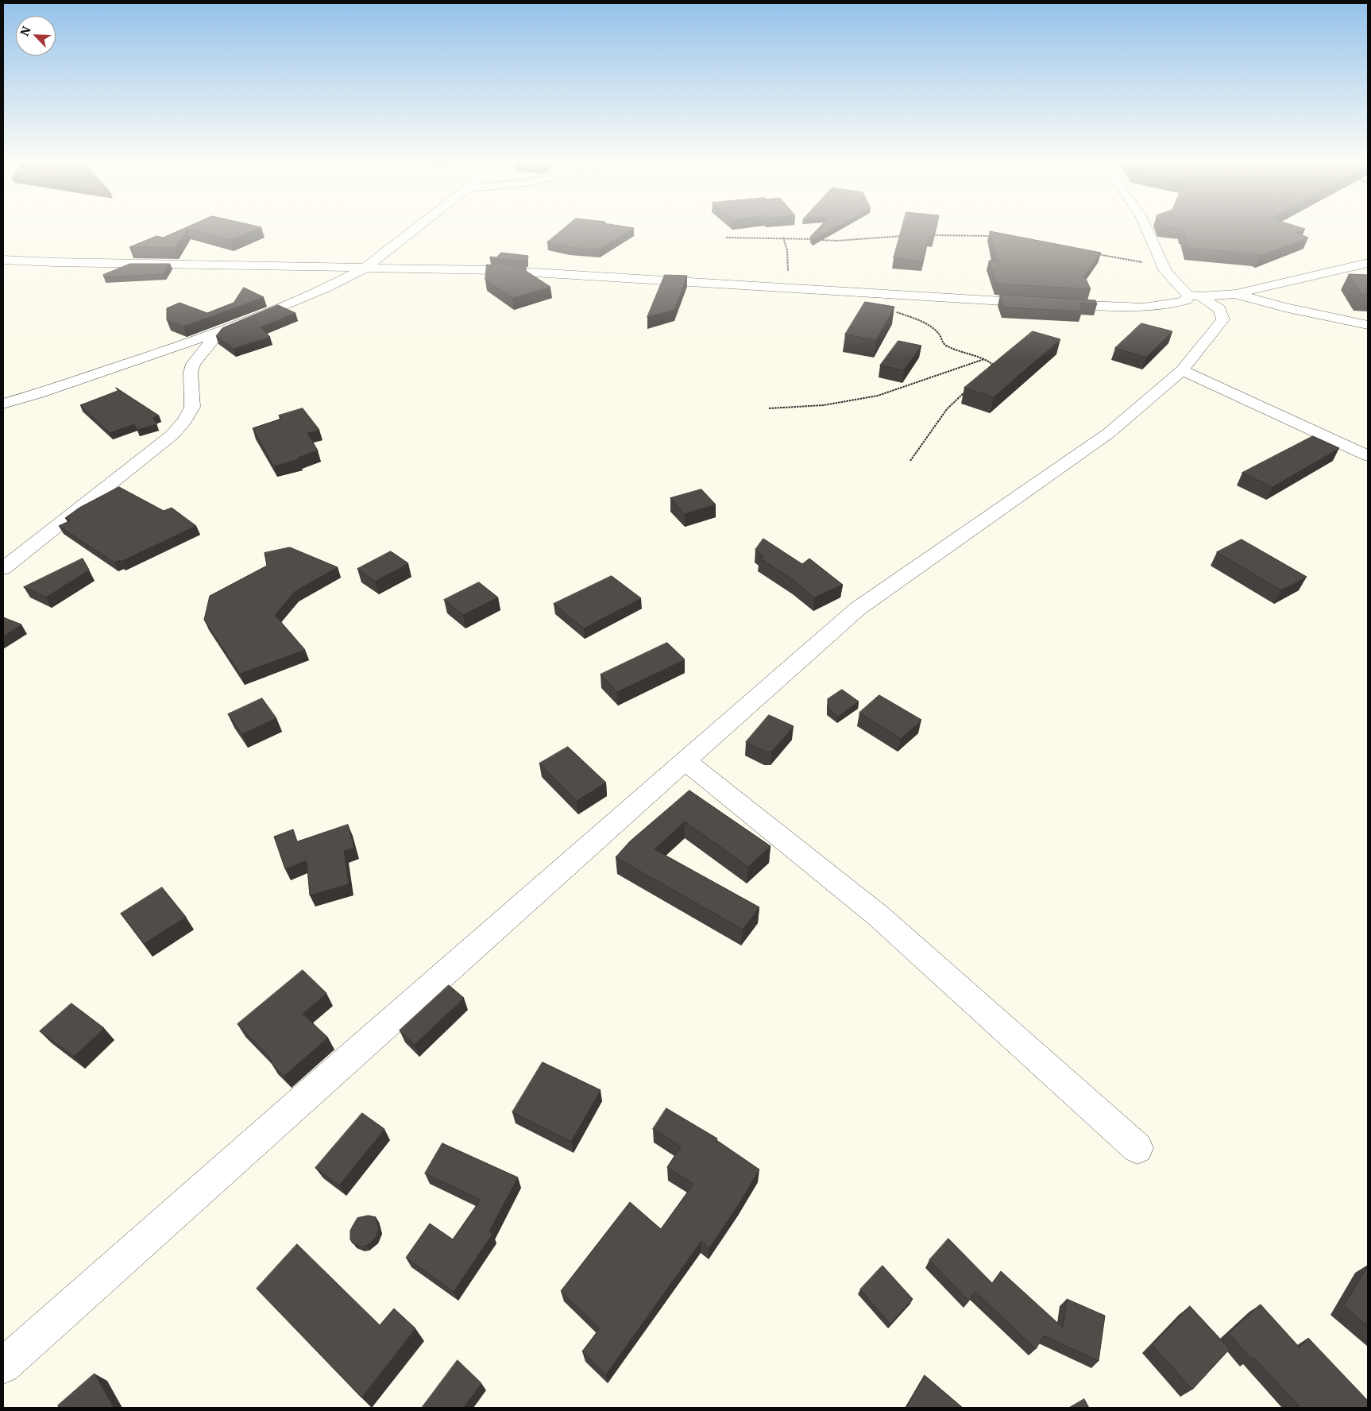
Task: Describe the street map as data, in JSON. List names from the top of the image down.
{
  "north": "top left"
}
